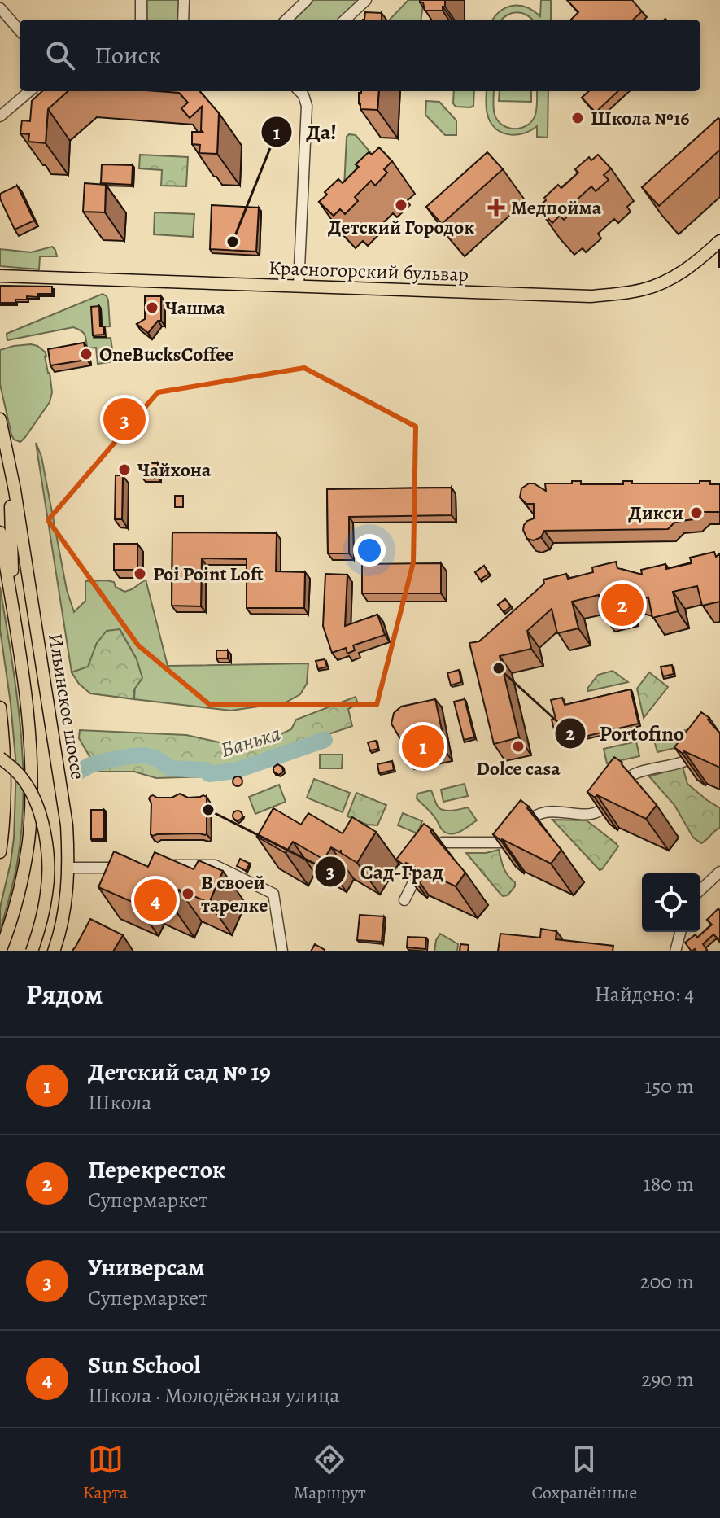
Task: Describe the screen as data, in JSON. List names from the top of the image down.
{
  "streets": {
    "main road": ["Красногорский бульвар", "Ильинское шоссе"]
  },
  "water": ["Банька"],
  "places": {
    "other": [
      "Школа №16",
      "Детский Городок",
      "Да!",
      "Чашма",
      "OneBucksCoffee",
      "Чайхона",
      "Дикси",
      "Poi Point Loft",
      "Portofino",
      "Dolce casa",
      "Сад-Град",
      "В своей тарелке"
    ],
    "health": ["Медпойма"]
  },
  "page": {
    "search": "Поиск",
    "pins": [
      "3",
      "2",
      "1",
      "4"
    ],
    "heading": ["Рядом", "Найдено: 4"],
    "list": [
      {
        "mark": "1",
        "name": "Детский сад № 19",
        "note": "Школа",
        "value": "150 m"
      },
      {
        "mark": "2",
        "name": "Перекресток",
        "note": "Супермаркет",
        "value": "180 m"
      },
      {
        "mark": "3",
        "name": "Универсам",
        "note": "Супермаркет",
        "value": "200 m"
      },
      {
        "mark": "4",
        "name": "Sun School",
        "note": "Школа · Молодёжная улица",
        "value": "290 m"
      }
    ],
    "nav": ["Карта", "Маршрут", "Сохранённые"]
  }
}
